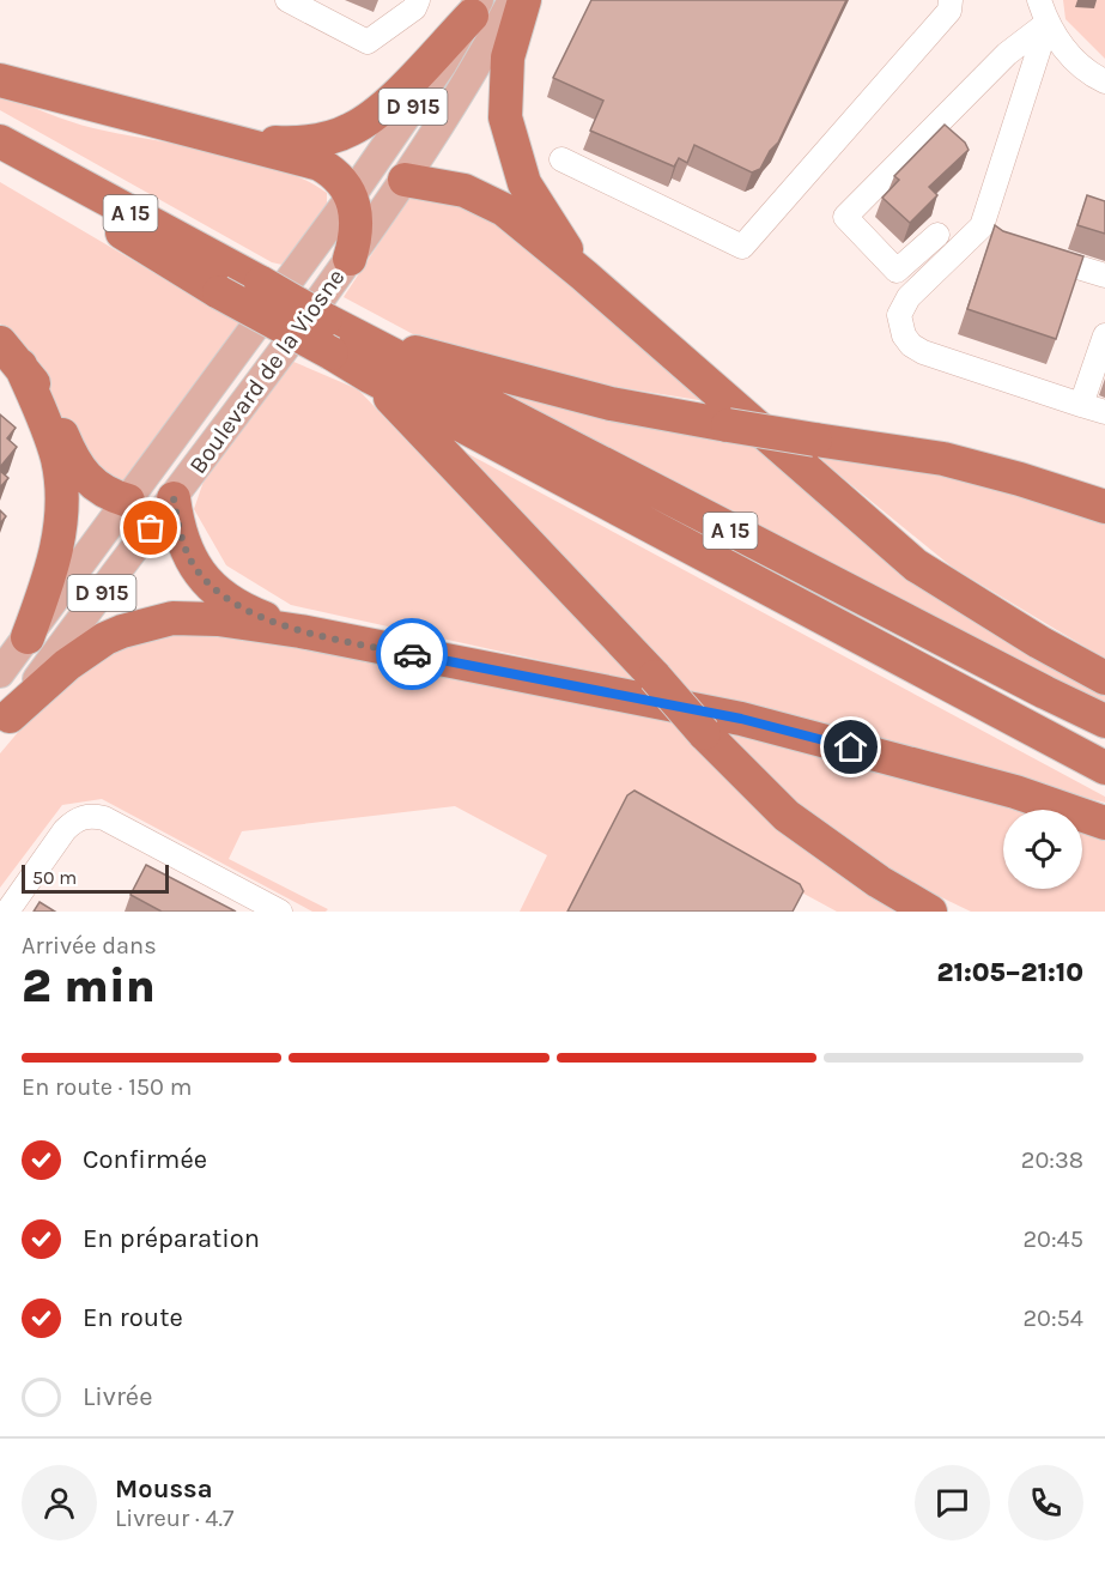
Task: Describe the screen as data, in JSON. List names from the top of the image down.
{
  "streets": {
    "highway": ["A 15"],
    "main road": ["D 915", "Boulevard de la Viosne"]
  },
  "scale_bar": "50 m",
  "page": {
    "scale": "50 m",
    "heading": ["2 min", "Arrivée dans", "21:05–21:10"],
    "panel": ["Moussa", "Livreur · 4.7"],
    "bar": "En route · 150 m",
    "list": [
      ["Confirmée", "20:38"],
      ["En préparation", "20:45"],
      ["En route", "20:54"],
      "Livrée"
    ]
  }
}
